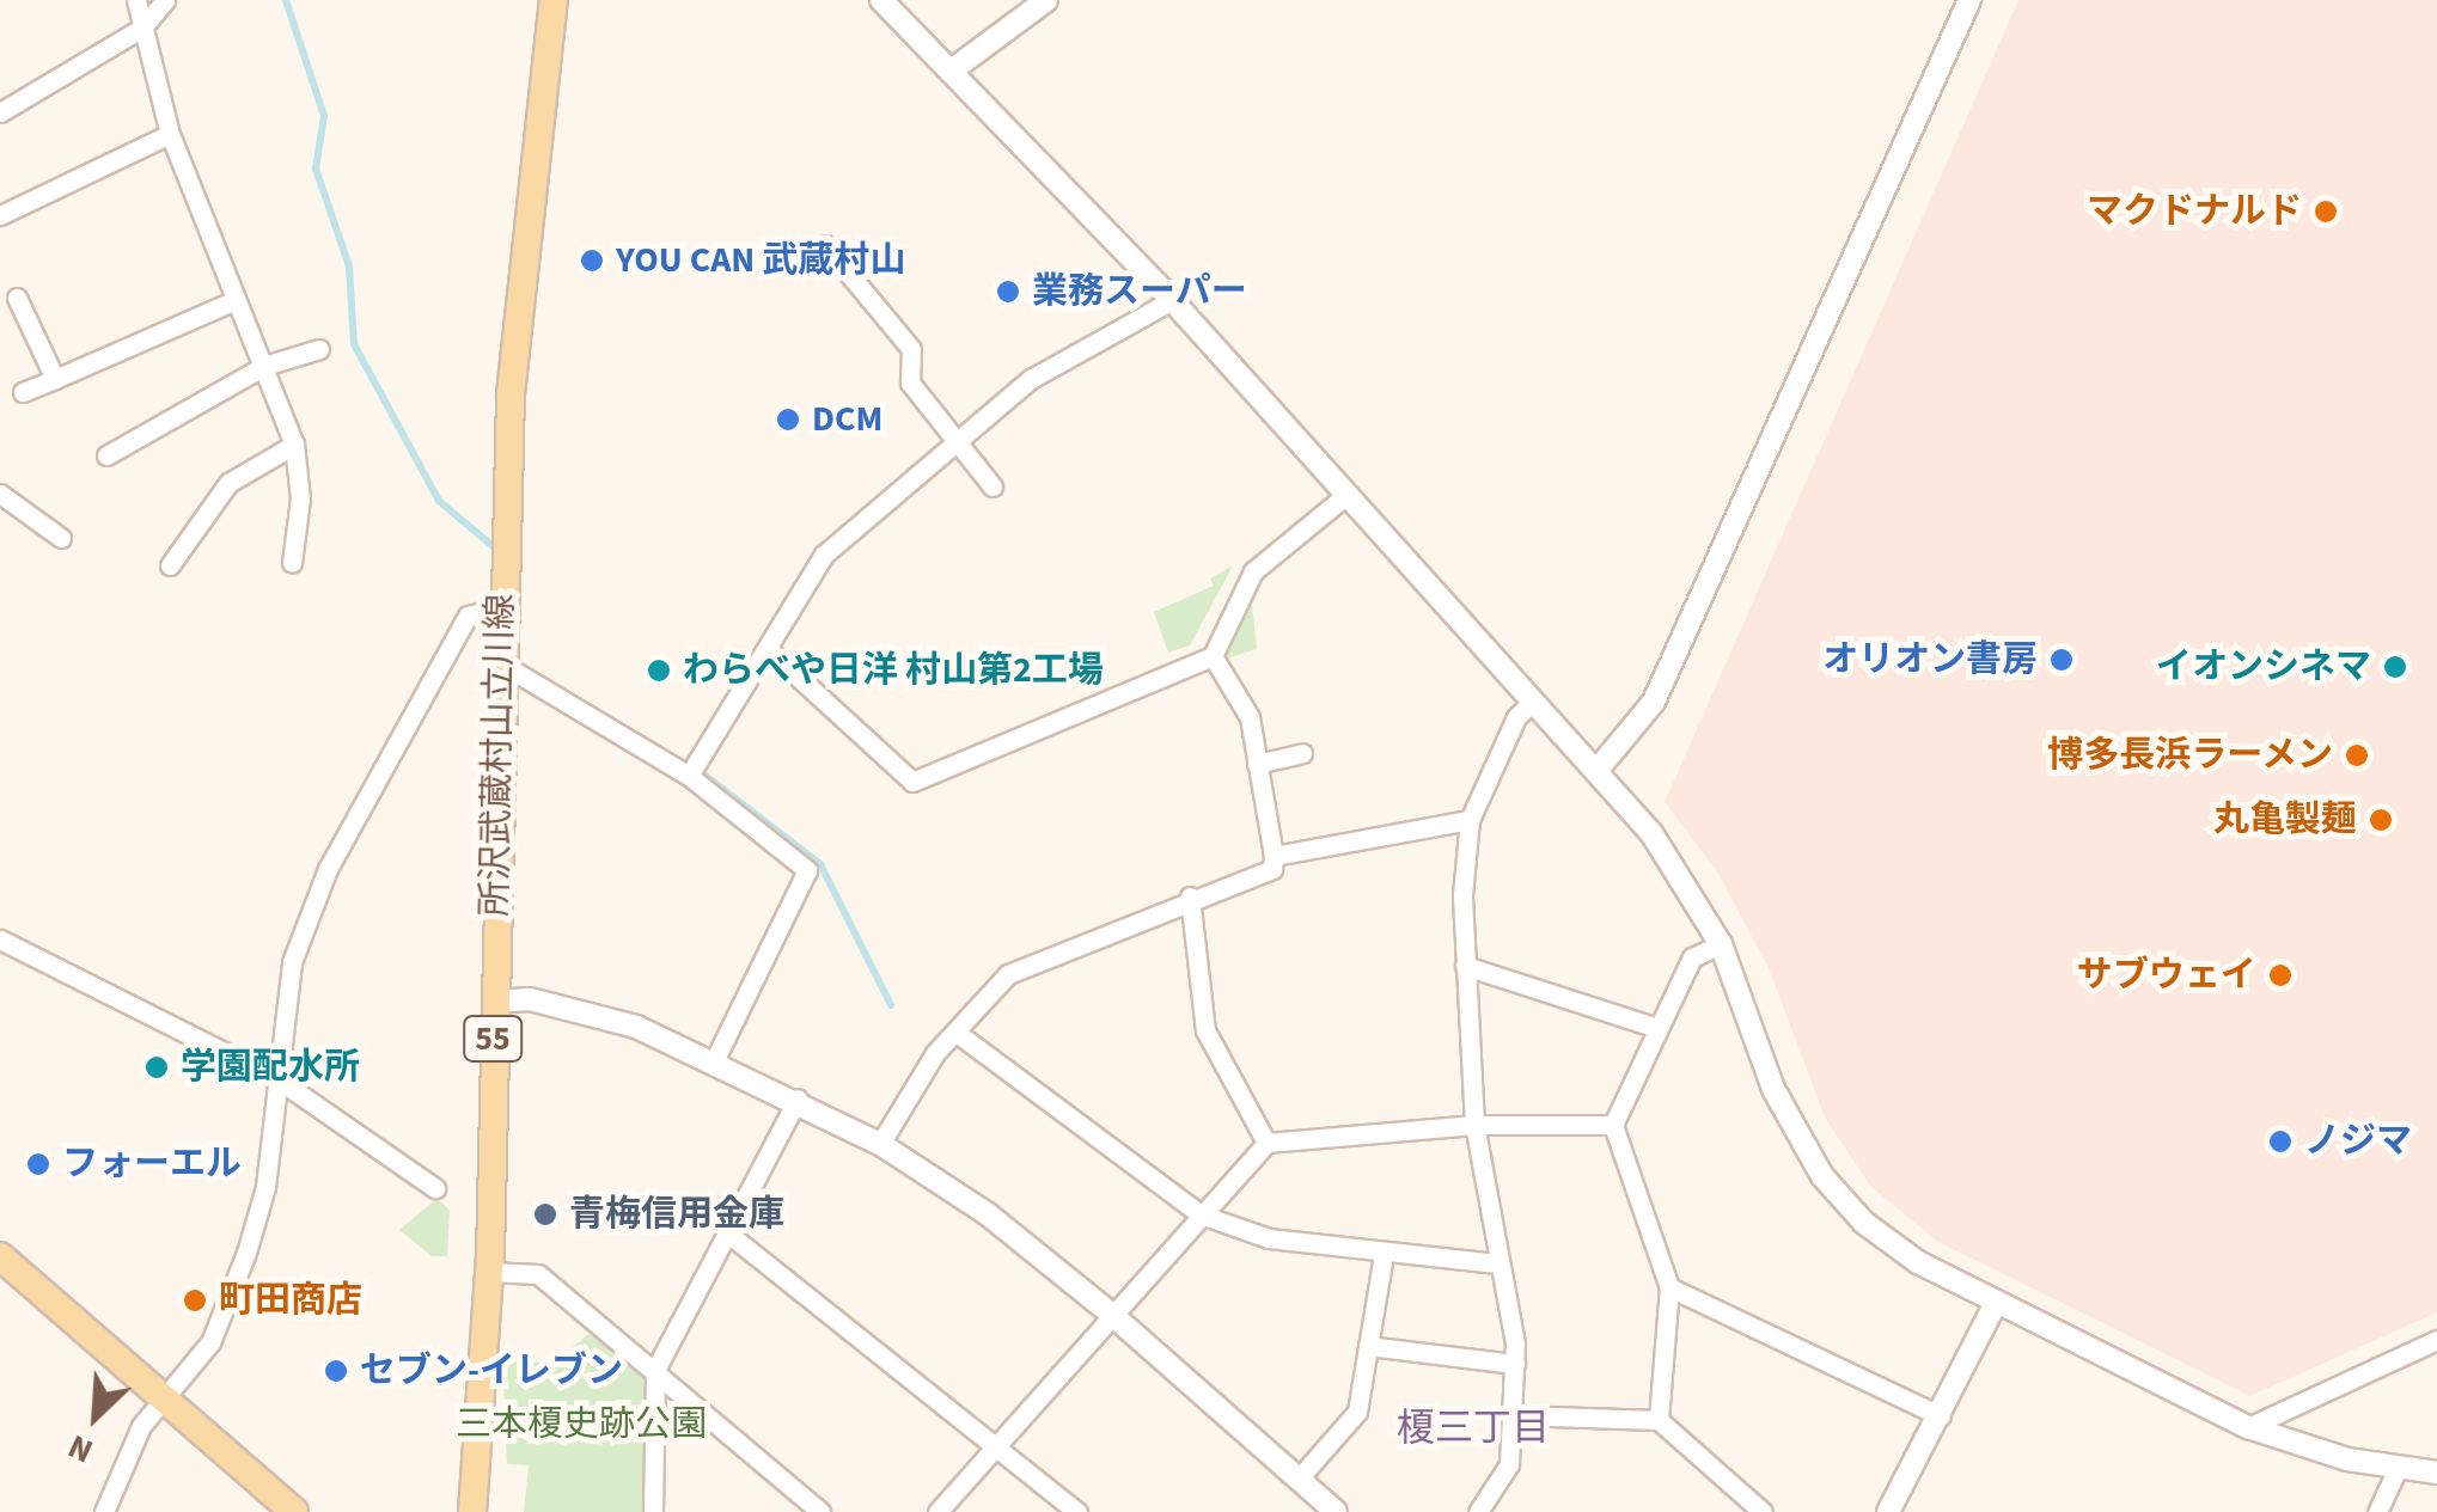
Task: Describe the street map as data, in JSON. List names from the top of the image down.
{
  "streets": {
    "main road": ["所沢武蔵村山立川線", "55"]
  },
  "districts": ["榎三丁目"],
  "parks": ["三本榎史跡公園"],
  "places": [
    "マクドナルド",
    "YOU CAN 武蔵村山",
    "業務スーパー",
    "DCM",
    "オリオン書房",
    "イオンシネマ",
    "わらべや日洋 村山第2工場",
    "博多長浜ラーメン",
    "丸亀製麺",
    "サブウェイ",
    "学園配水所",
    "ノジマ",
    "フォーエル",
    "青梅信用金庫",
    "町田商店",
    "セブン-イレブン"
  ],
  "north": "bottom left"
}
